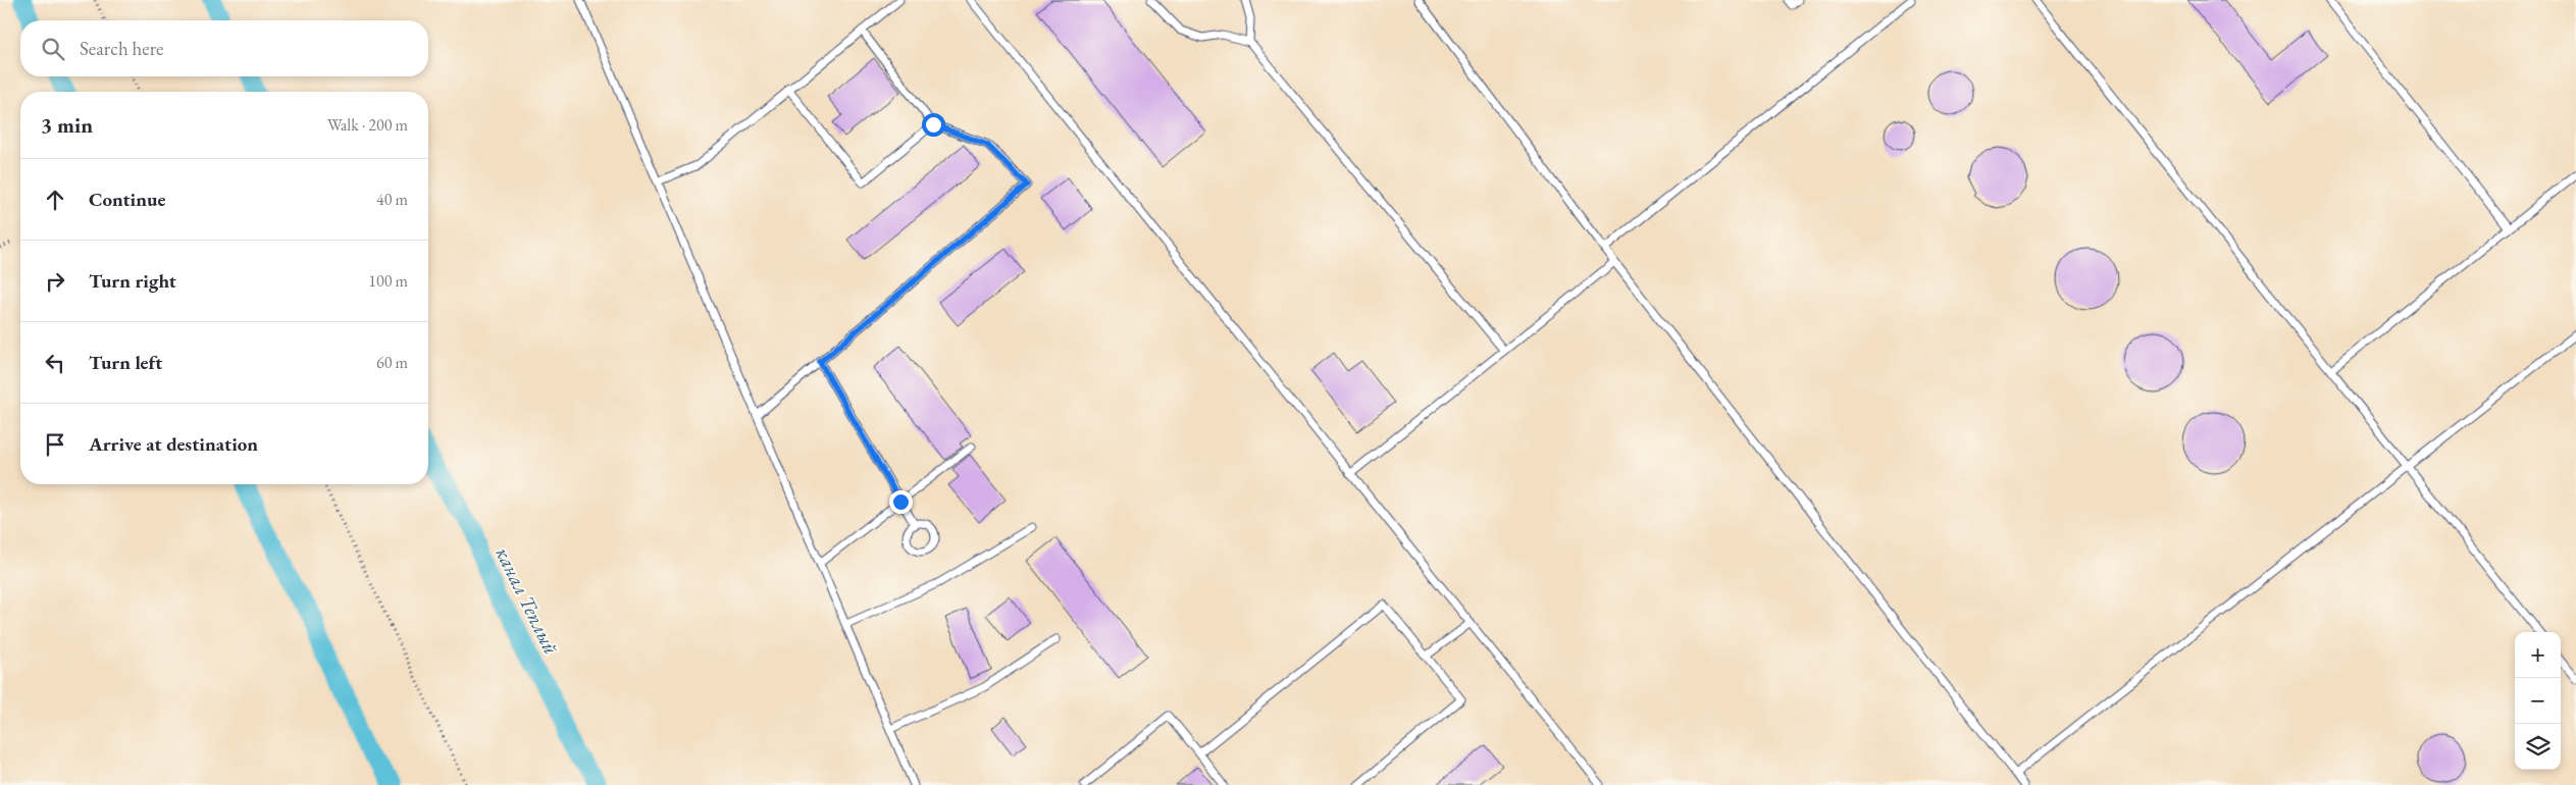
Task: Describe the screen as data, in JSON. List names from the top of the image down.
{
  "water": ["канал Теплый"],
  "page": {
    "search": "Search here",
    "heading": ["3 min", "Walk · 200 m"],
    "list": [
      ["Continue", "40 m"],
      ["Turn right", "100 m"],
      ["Turn left", "60 m"],
      "Arrive at destination"
    ],
    "map_buttons": ["+", "−"]
  }
}
